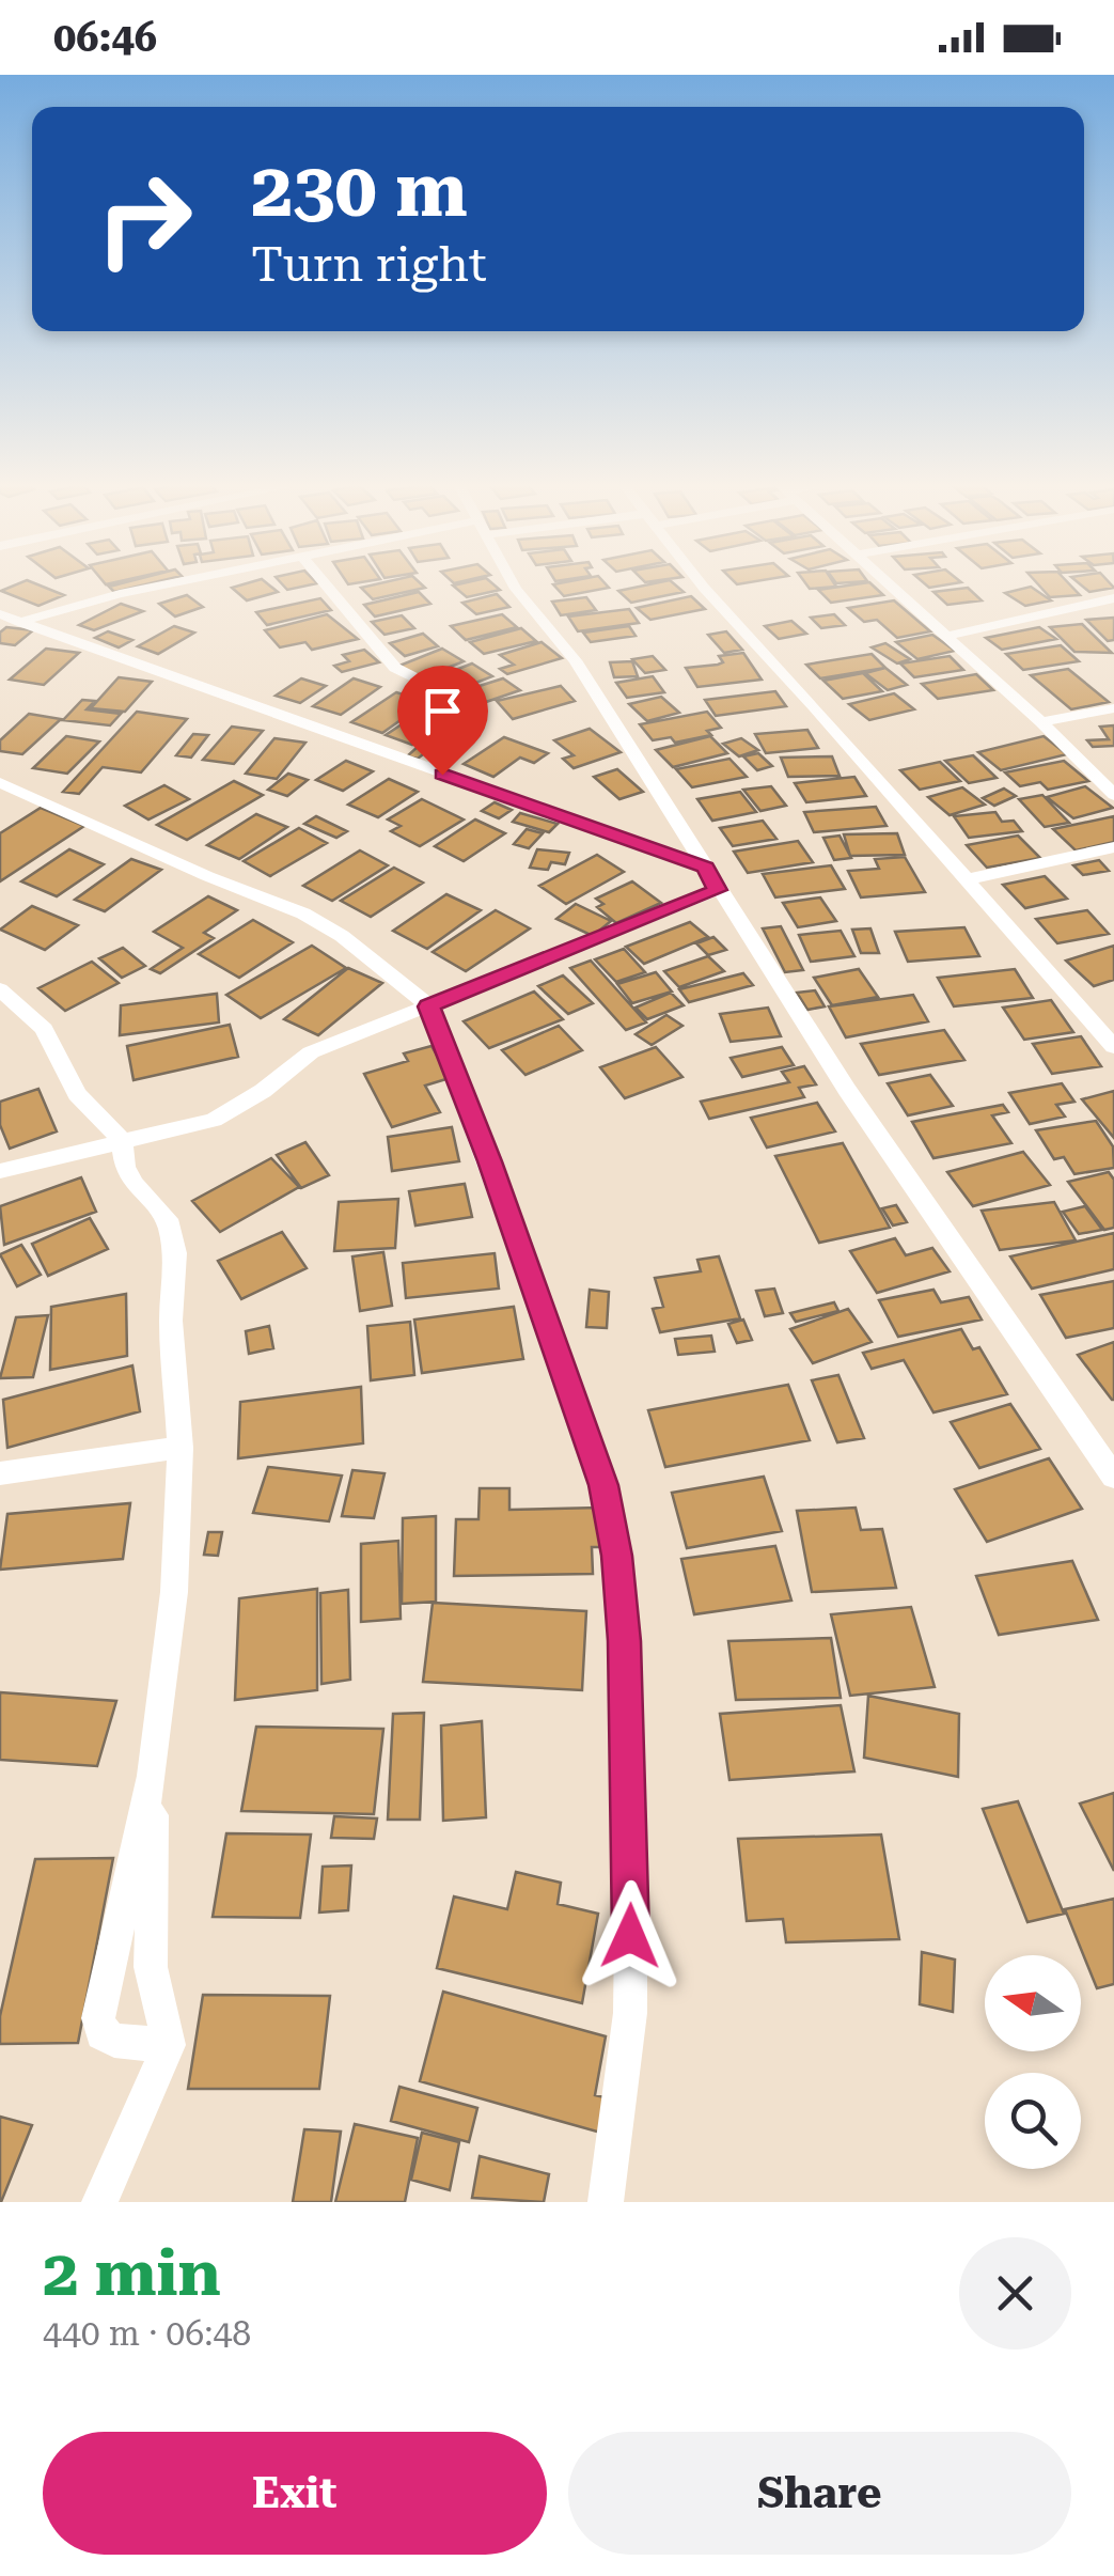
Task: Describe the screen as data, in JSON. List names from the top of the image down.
{
  "north": "left",
  "page": {
    "status": "06:46",
    "turn": ["230 m", "Turn right"],
    "heading": ["2 min", "440 m · 06:48"],
    "buttons": ["Exit", "Share"]
  }
}
